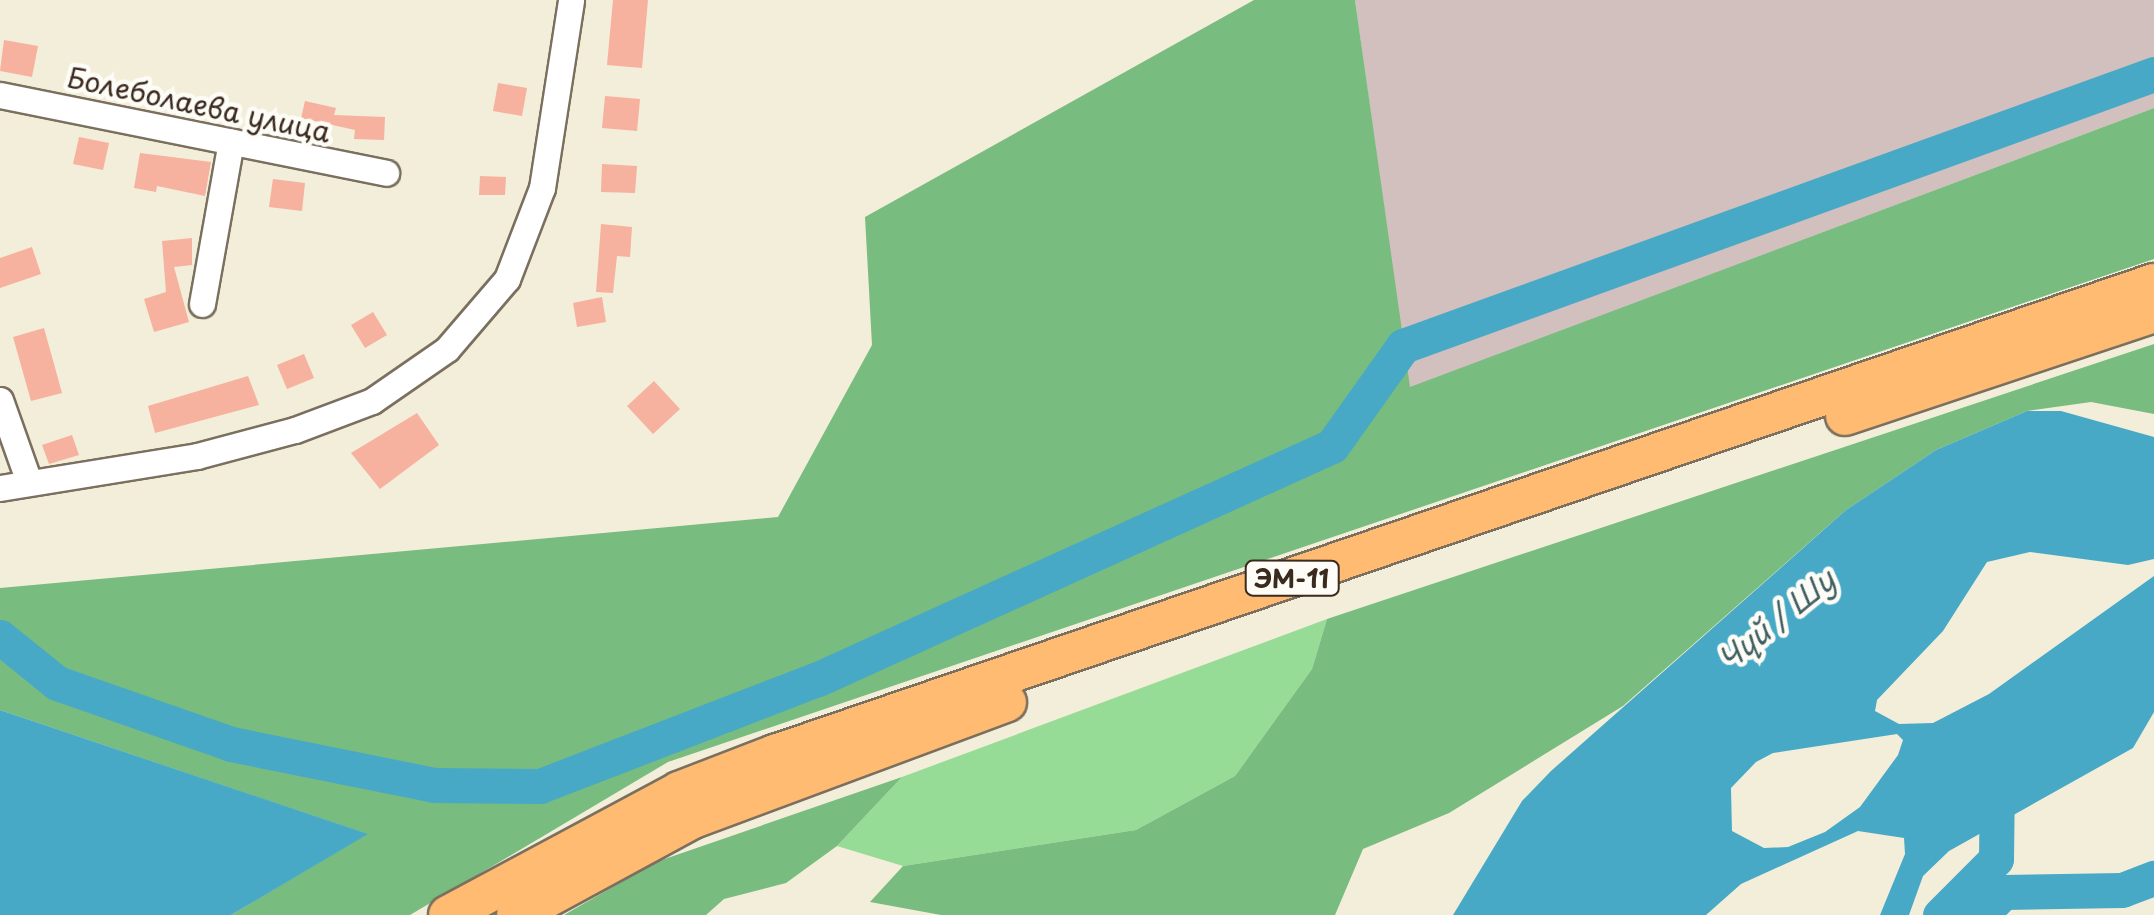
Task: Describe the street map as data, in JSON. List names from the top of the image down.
{
  "streets": {
    "highway": ["ЭМ-11"],
    "street": ["Болеболаева улица"]
  },
  "water": ["Чүй / Шу"]
}
